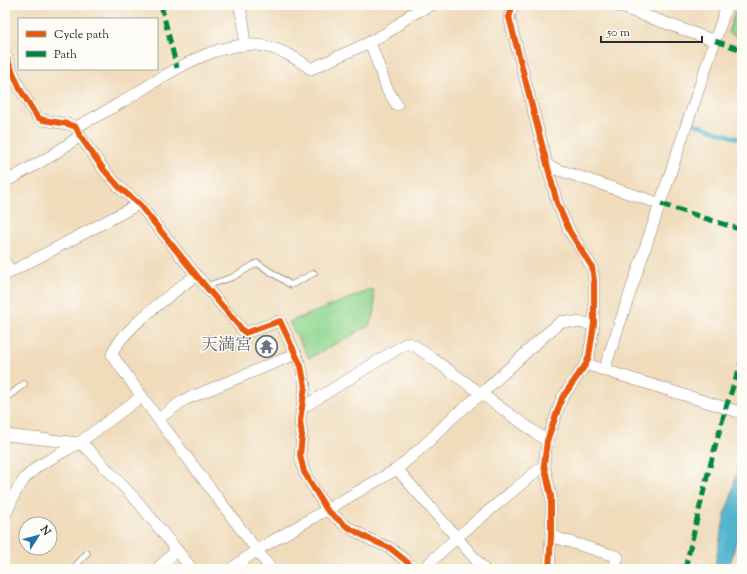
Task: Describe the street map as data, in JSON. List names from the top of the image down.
{
  "places": {
    "temple": ["天満宮"]
  },
  "legend": ["Cycle path", "Path"],
  "scale_bar": "50 m",
  "north": "top right"
}
